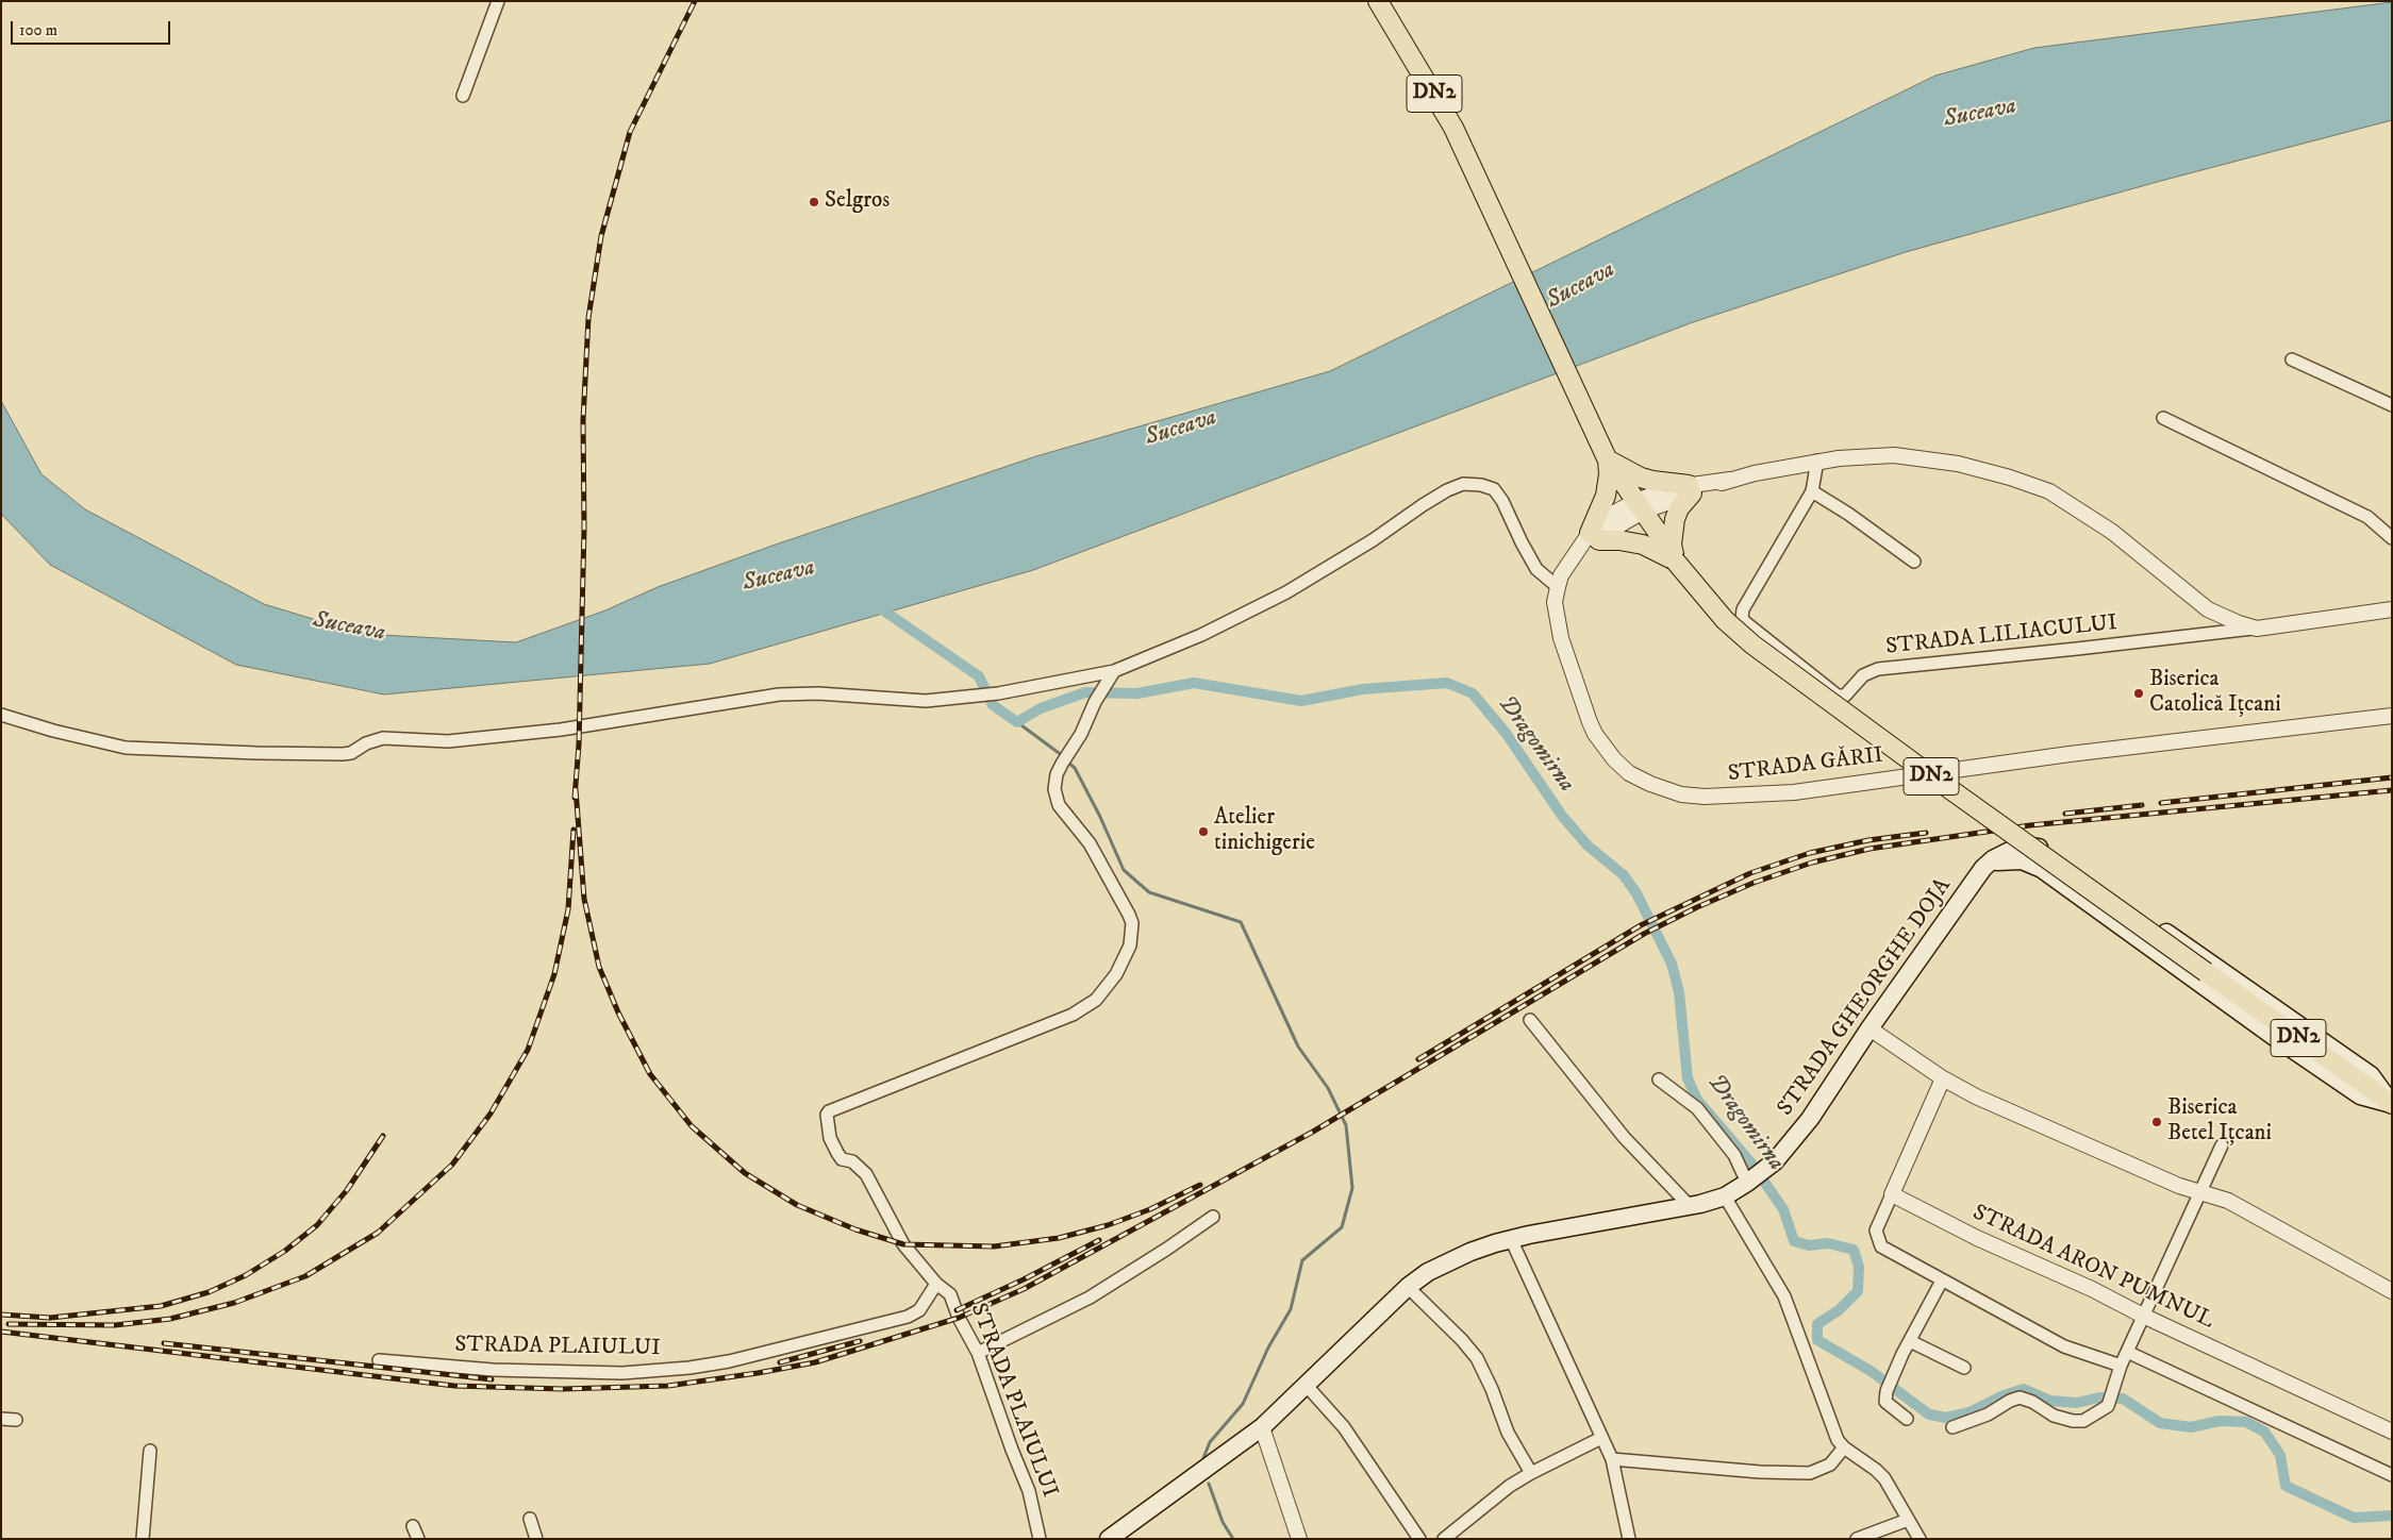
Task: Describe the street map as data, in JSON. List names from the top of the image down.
{
  "streets": {
    "main road": ["DN2", "STRADA GHEORGHE DOJA"],
    "street": [
      "STRADA LILIACULUI",
      "STRADA GĂRII",
      "STRADA ARON PUMNUL",
      "STRADA PLAIULUI"
    ]
  },
  "crossings": [
    ["DN2", "STRADA GĂRII"],
    ["STRADA LILIACULUI", "STRADA GĂRII"]
  ],
  "water": ["Suceava", "Dragomirna"],
  "places": [
    "Selgros",
    "Biserica Catolică Ițcani",
    "Atelier tinichigerie",
    "Biserica Betel Iţcani"
  ],
  "scale_bar": "100 m"
}
